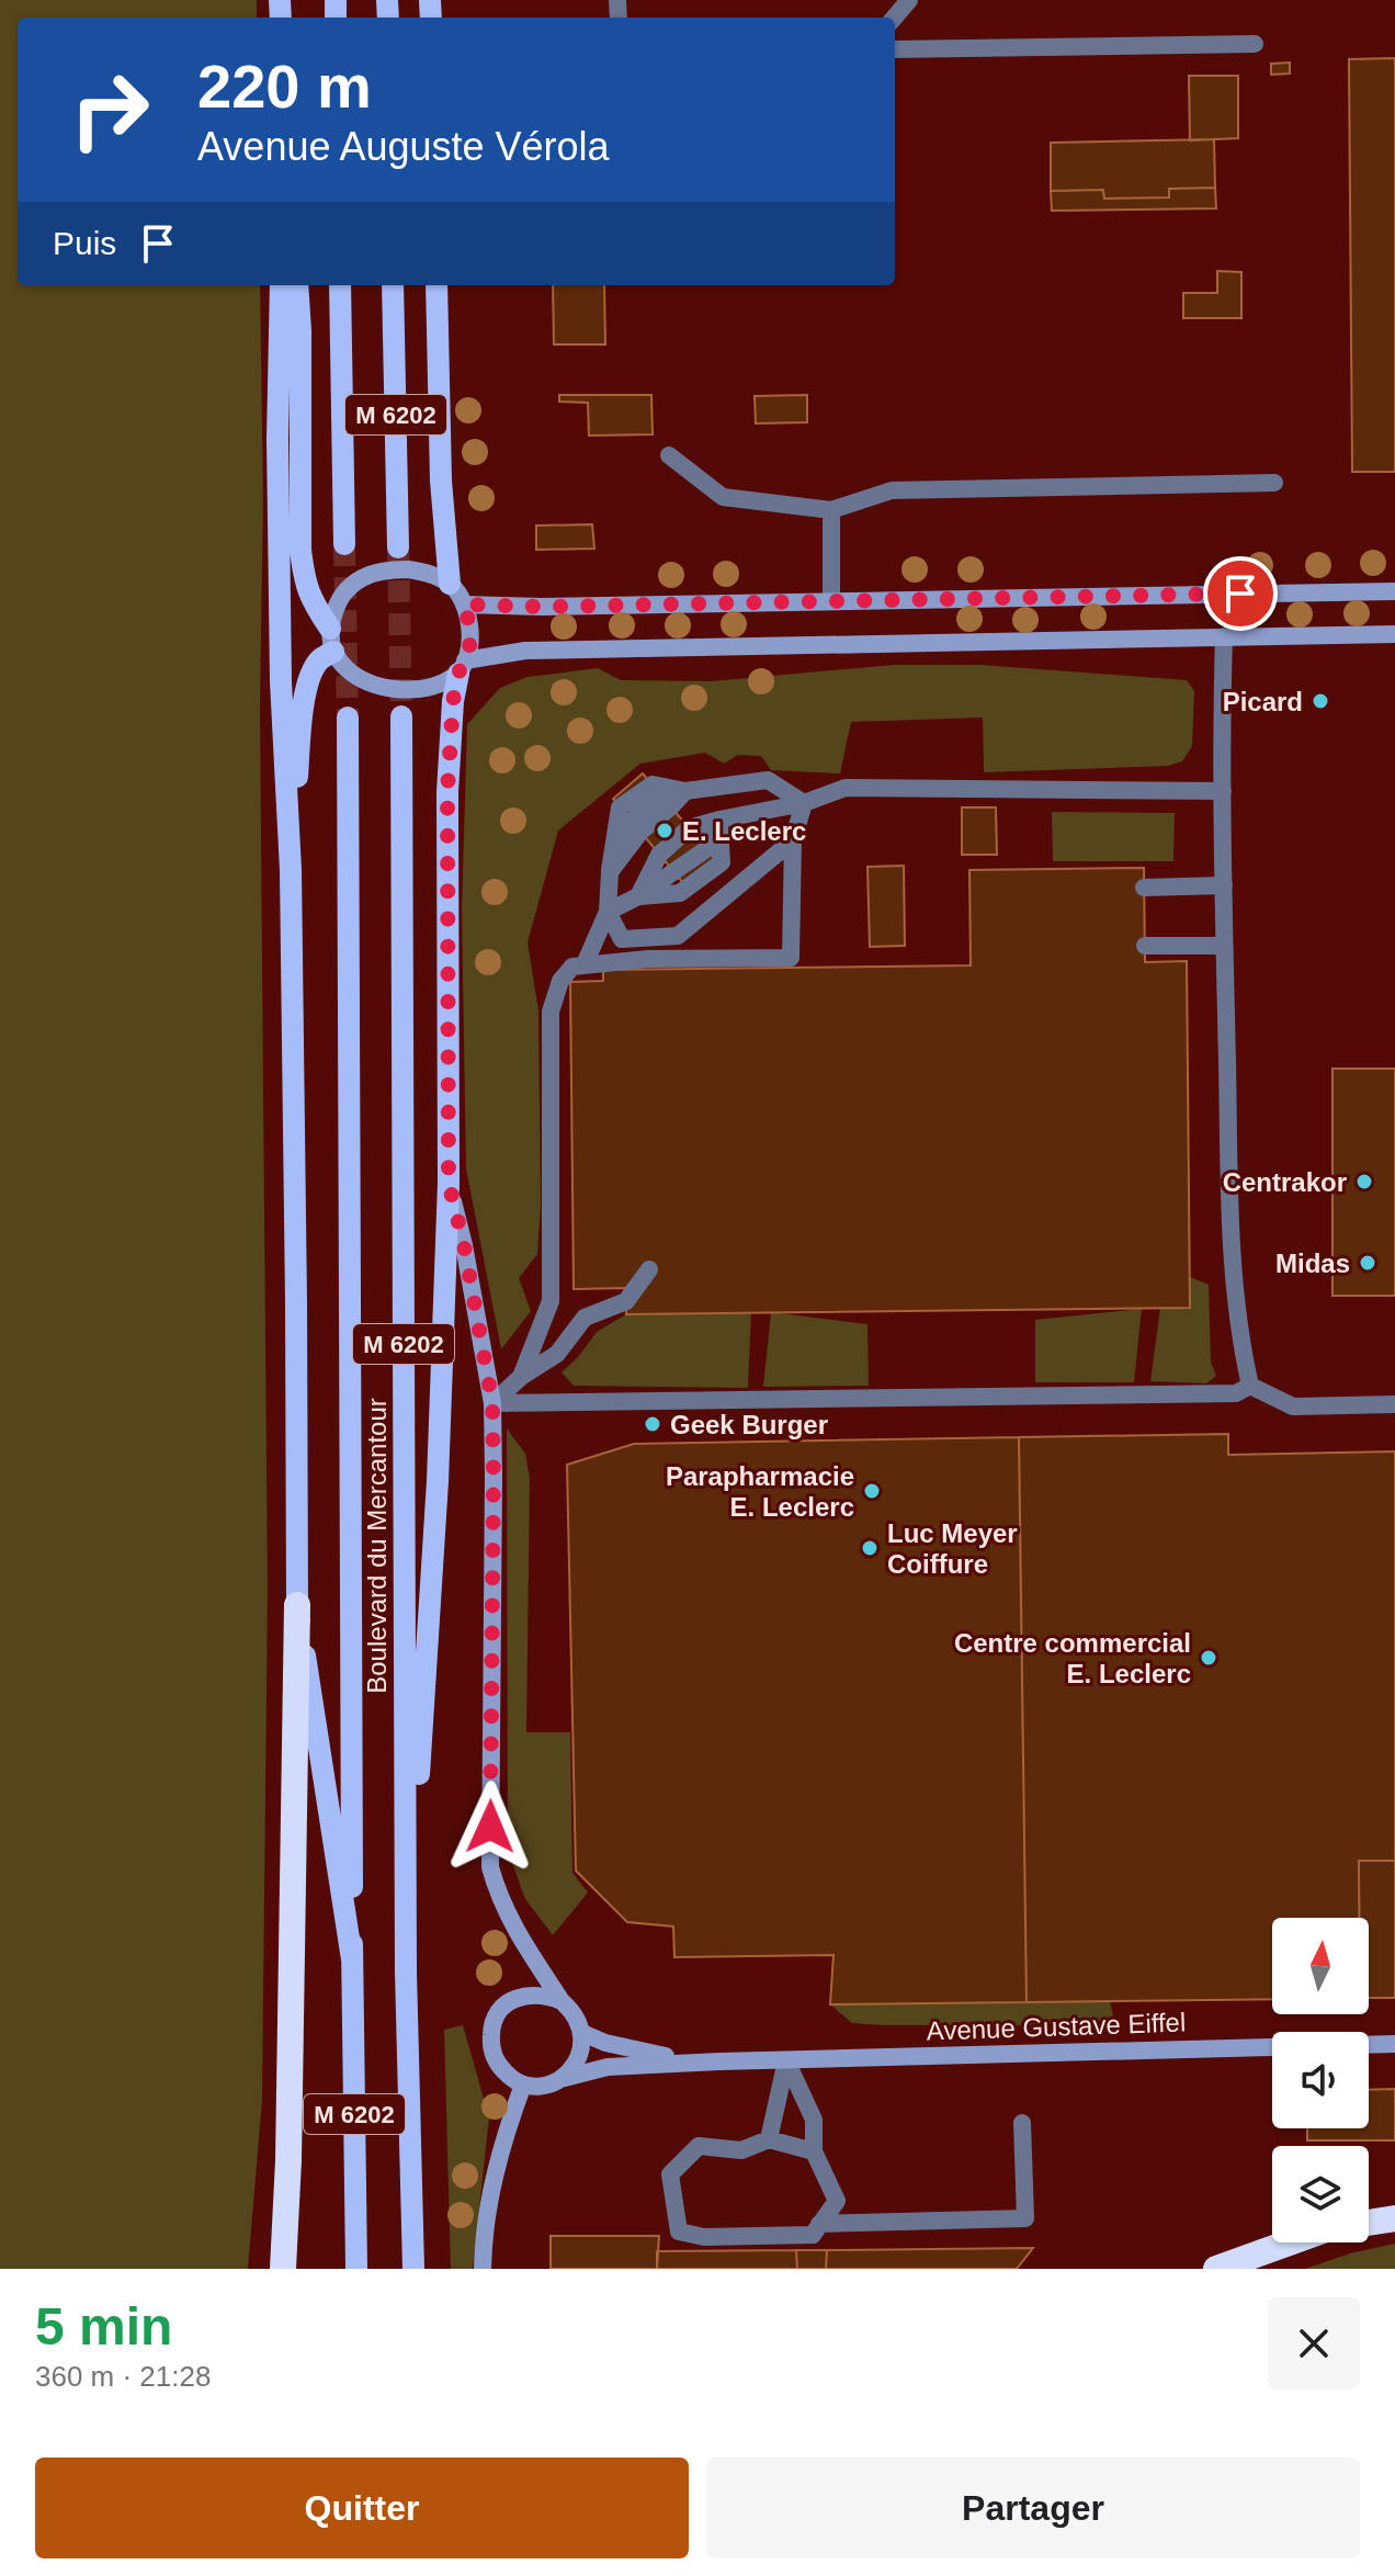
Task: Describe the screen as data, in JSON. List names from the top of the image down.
{
  "streets": {
    "main road": ["M 6202", "Boulevard du Mercantour"],
    "street": ["Avenue Gustave Eiffel"]
  },
  "places": [
    "Picard",
    "E. Leclerc",
    "Centrakor",
    "Midas",
    "Geek Burger",
    "Parapharmacie E. Leclerc",
    "Luc Meyer Coiffure",
    "Centre commercial E. Leclerc"
  ],
  "north": "top",
  "page": {
    "turn": ["220 m", "Avenue Auguste Vérola"],
    "then": "Puis",
    "heading": ["5 min", "360 m · 21:28"],
    "buttons": ["Quitter", "Partager"]
  }
}
